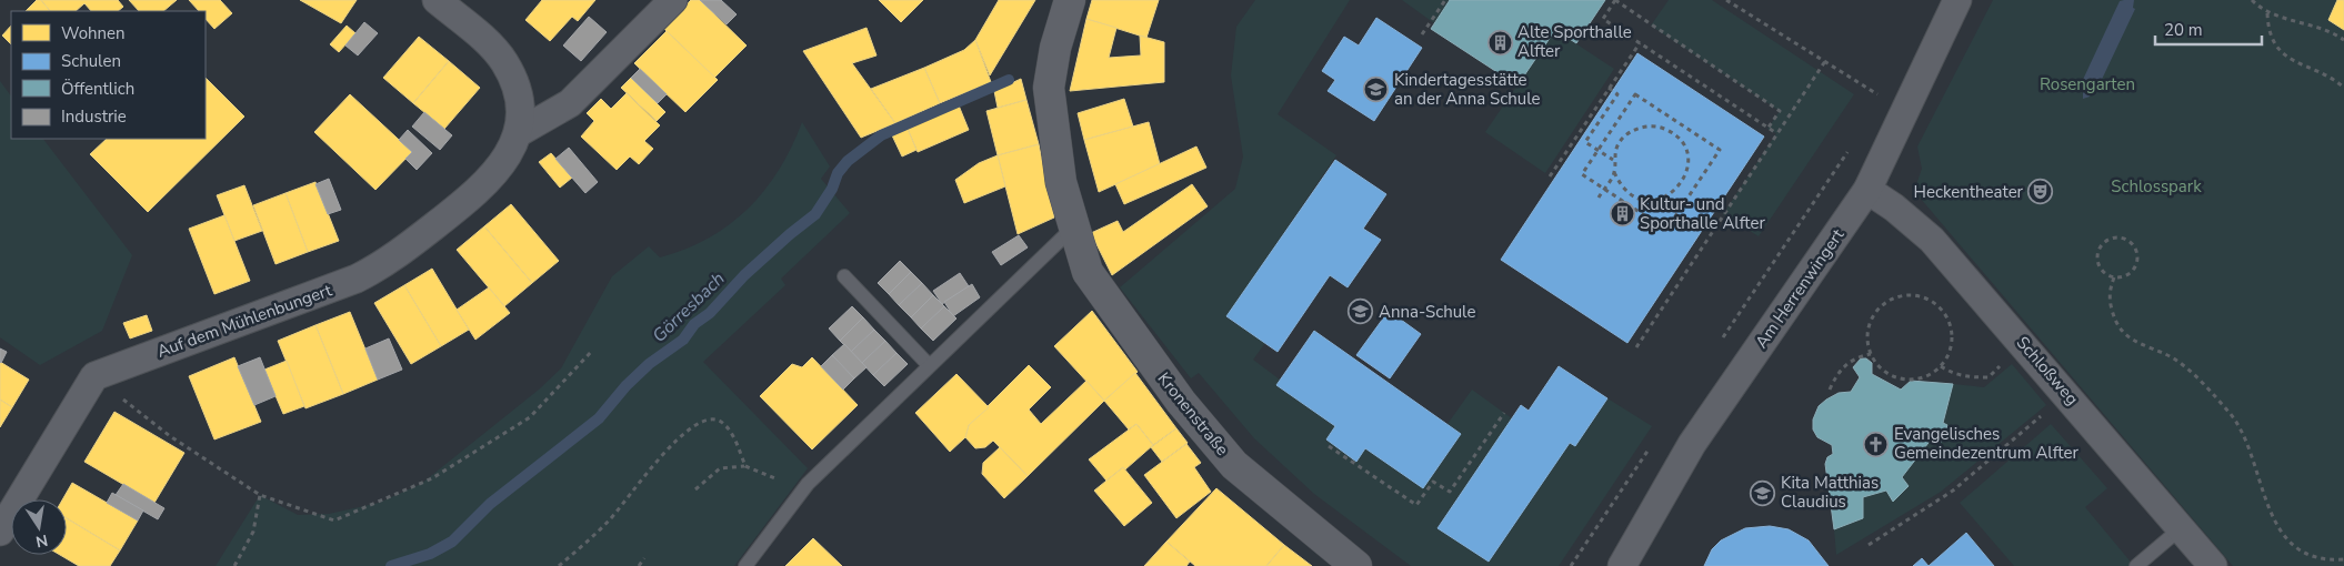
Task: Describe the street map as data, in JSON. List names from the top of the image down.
{
  "streets": {
    "street": [
      "Am Herrenwingert",
      "Auf dem Mühlenbungert",
      "Schloßweg",
      "Kronenstraße"
    ]
  },
  "crossings": [
    ["Am Herrenwingert", "Schloßweg"]
  ],
  "water": ["Görresbach"],
  "parks": ["Rosengarten", "Schlosspark"],
  "places": {
    "building": ["Alte Sporthalle Alfter", "Kultur- und Sporthalle Alfter"],
    "school or university": ["Kindertagesstätte an der Anna Schule", "Anna-Schule", "Kita Matthias Claudius"],
    "theatre": ["Heckentheater"],
    "church": ["Evangelisches Gemeindezentrum Alfter"]
  },
  "legend": [
    "Wohnen",
    "Schulen",
    "Öffentlich",
    "Industrie"
  ],
  "scale_bar": "20 m",
  "north": "bottom"
}
